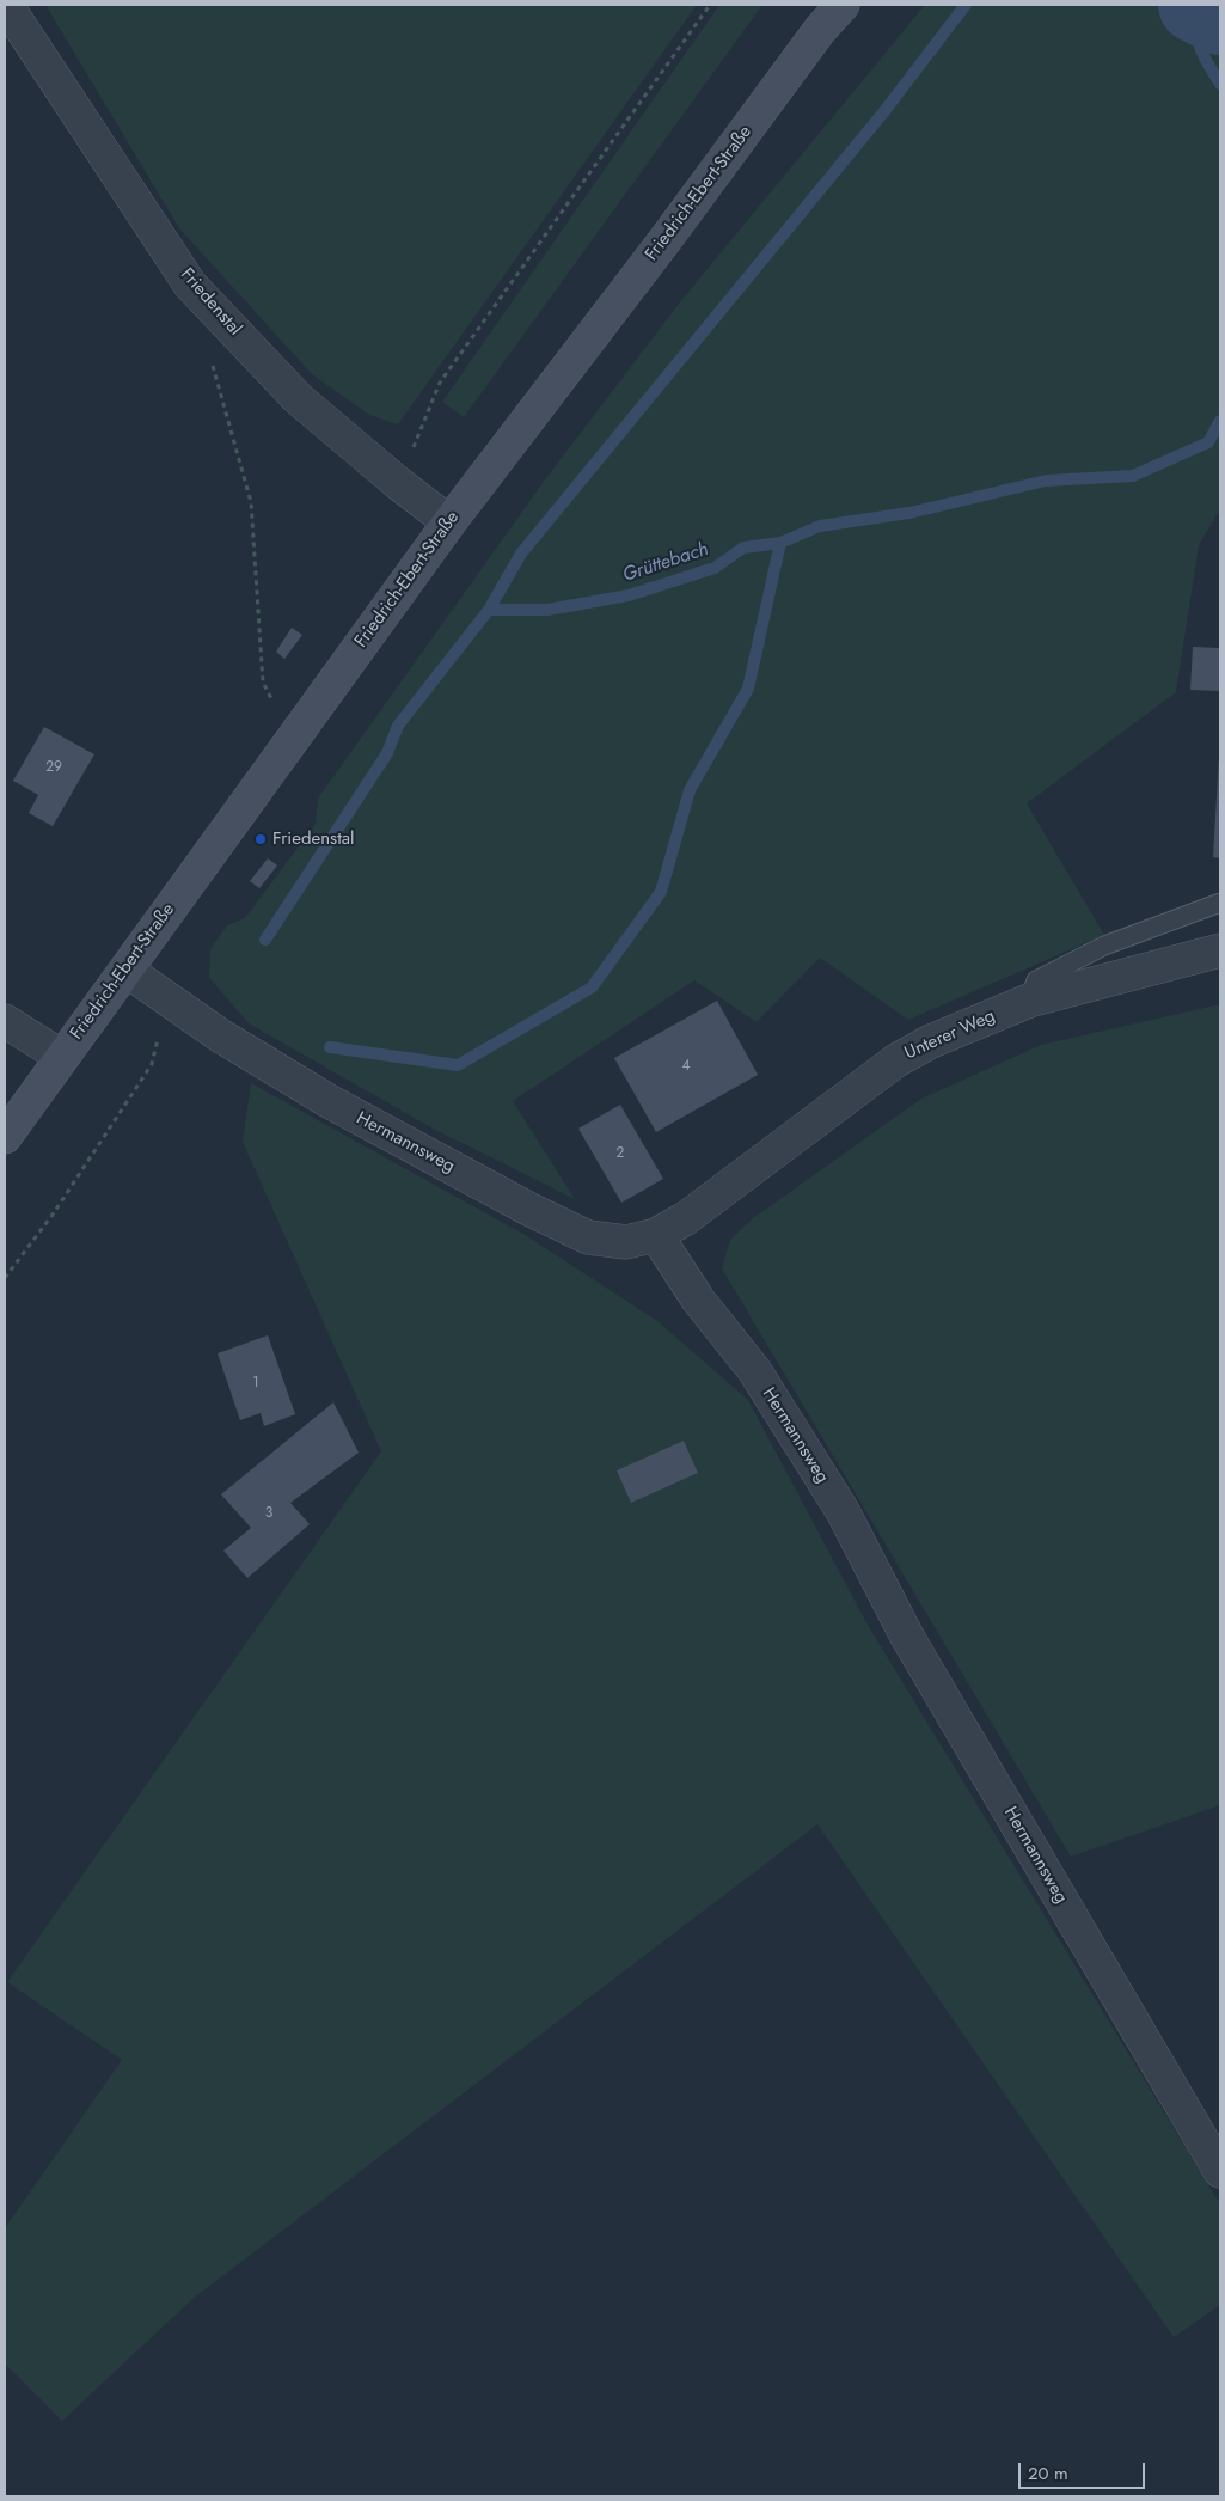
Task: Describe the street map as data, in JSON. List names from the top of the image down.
{
  "streets": {
    "main road": ["Friedrich-Ebert-Straße"],
    "street": ["Friedenstal", "Unterer Weg", "Hermannsweg"]
  },
  "crossings": [
    ["Friedrich-Ebert-Straße", "Friedenstal"],
    ["Friedrich-Ebert-Straße", "Hermannsweg"],
    ["Unterer Weg", "Hermannsweg"]
  ],
  "water": ["Grüttebach"],
  "places": ["Friedenstal"],
  "house_numbers": [
    "29",
    "4",
    "2",
    "1",
    "3"
  ],
  "scale_bar": "20 m"
}
